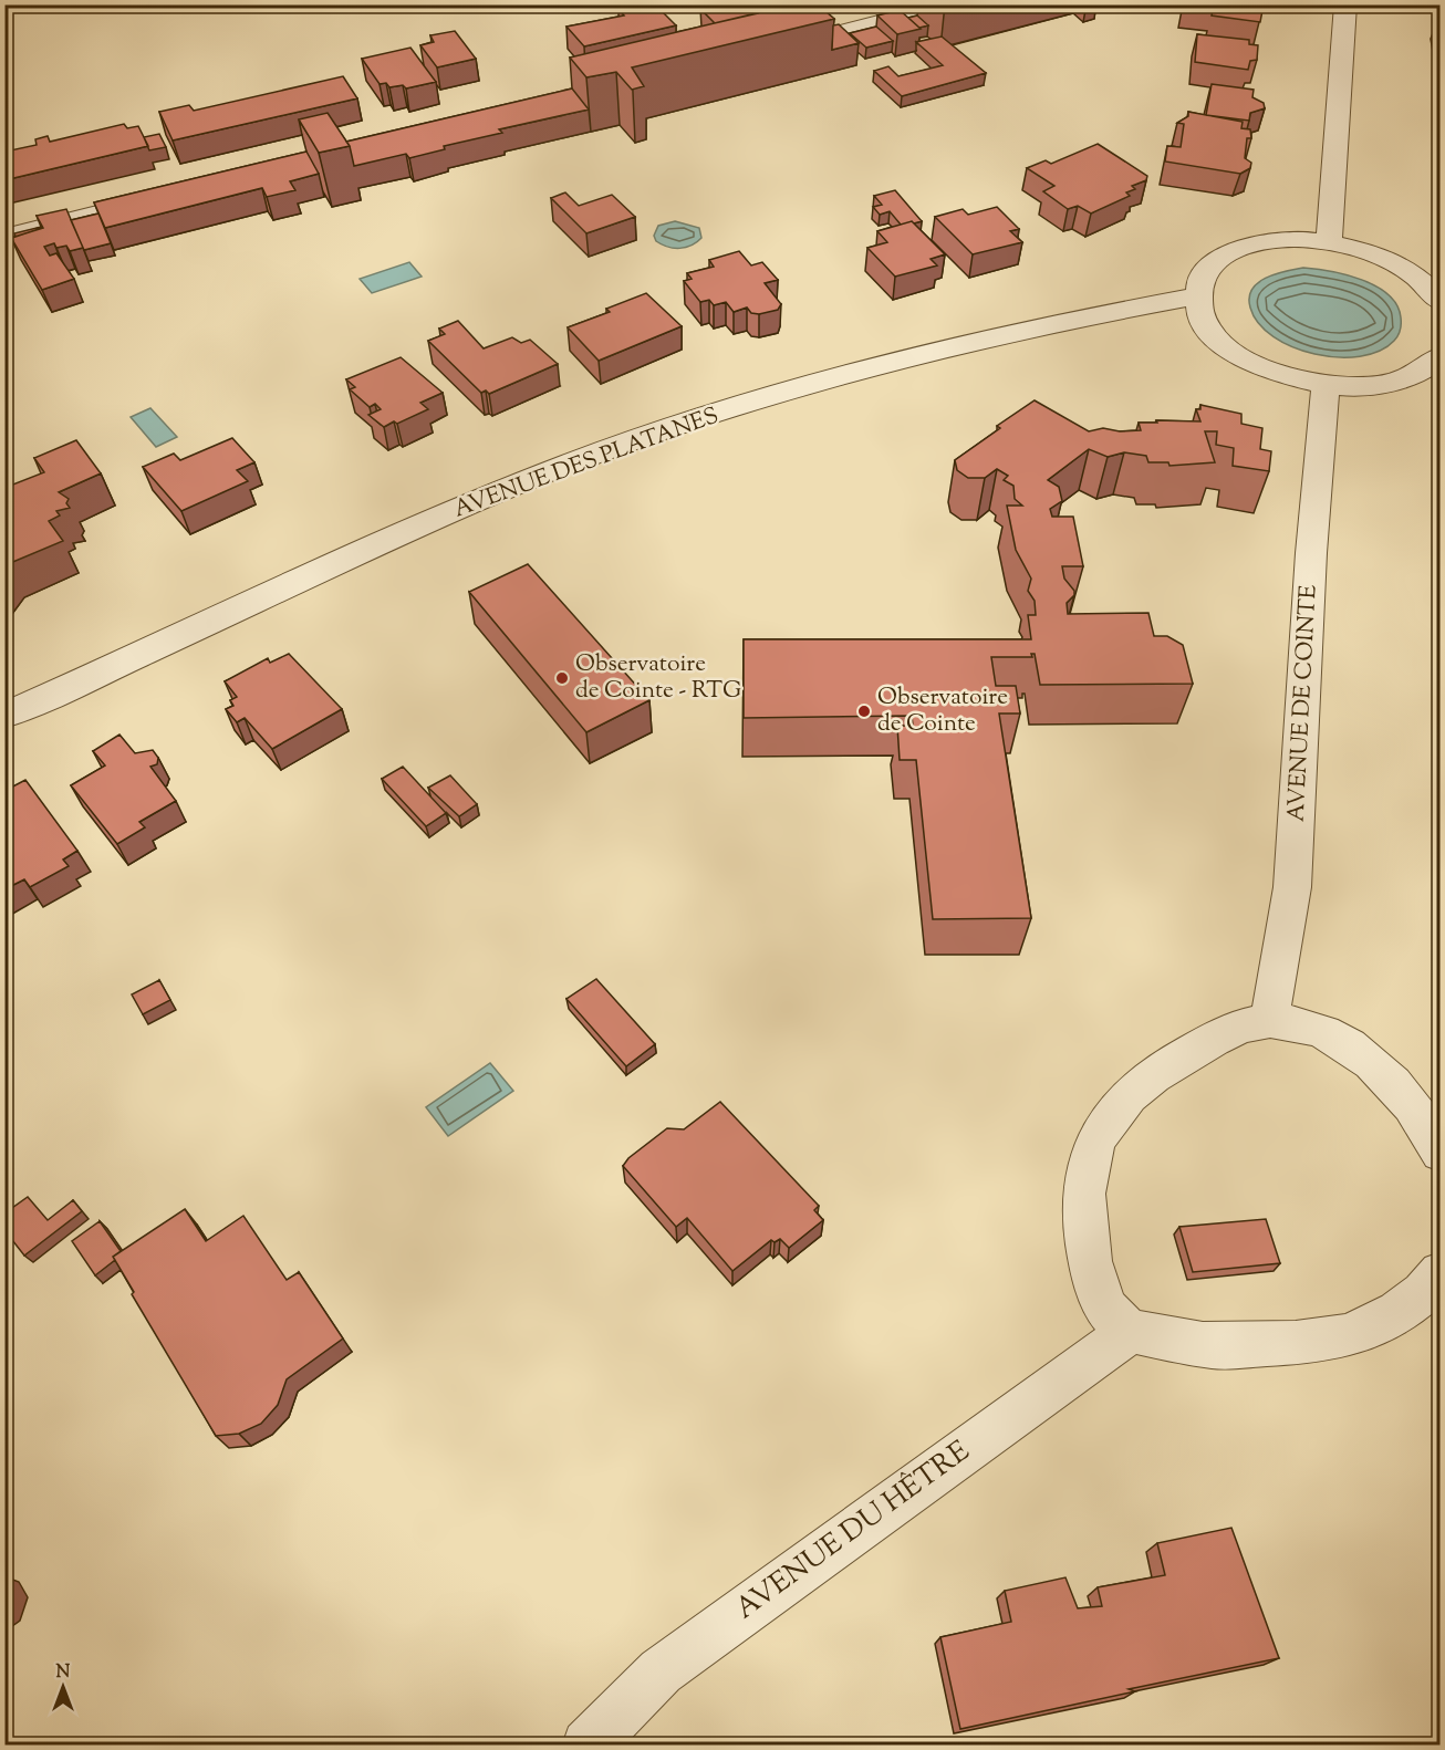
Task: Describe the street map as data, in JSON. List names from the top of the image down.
{
  "streets": {
    "street": ["AVENUE DES PLATANES", "AVENUE DE COINTE", "AVENUE DU HÊTRE"]
  },
  "places": ["Observatoire de Cointe - RTG", "Observatoire de Cointe"],
  "north": "top"
}
